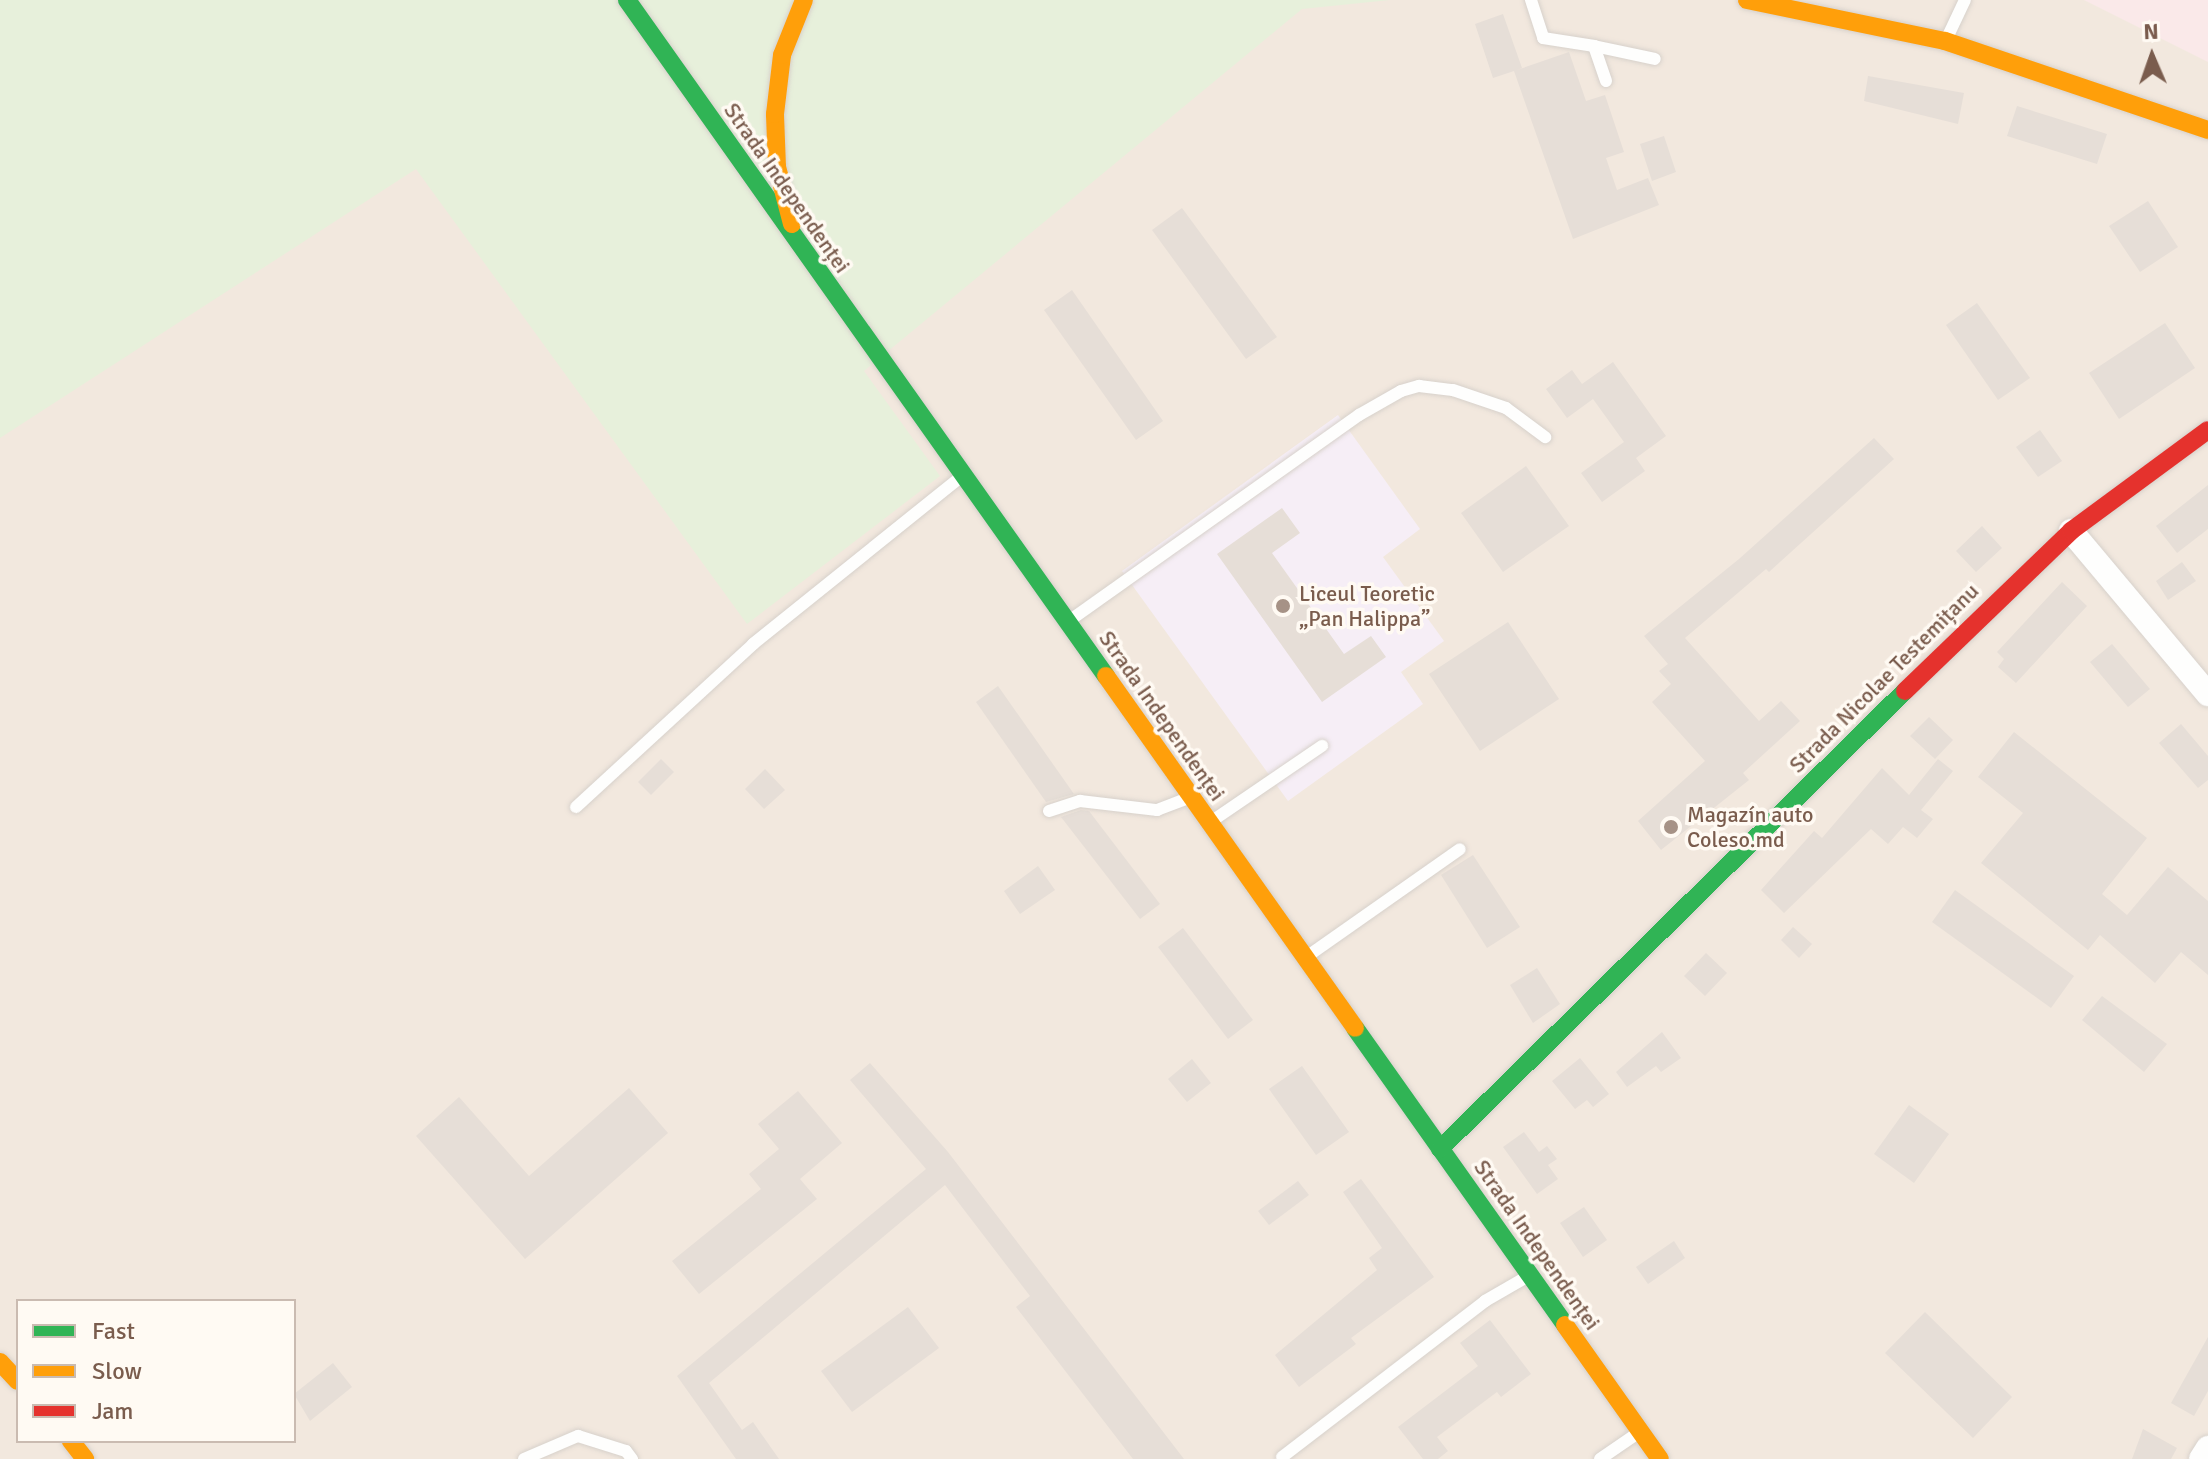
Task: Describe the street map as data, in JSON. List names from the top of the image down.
{
  "streets": {
    "main road": ["Strada Independenței", "Strada Nicolae Testemițanu"]
  },
  "crossings": [
    ["Strada Independenței", "Strada Nicolae Testemițanu"]
  ],
  "places": ["Liceul Teoretic „Pan Halippa”", "Magazín auto Coleso.md"],
  "legend": ["Fast", "Slow", "Jam"],
  "north": "top"
}
